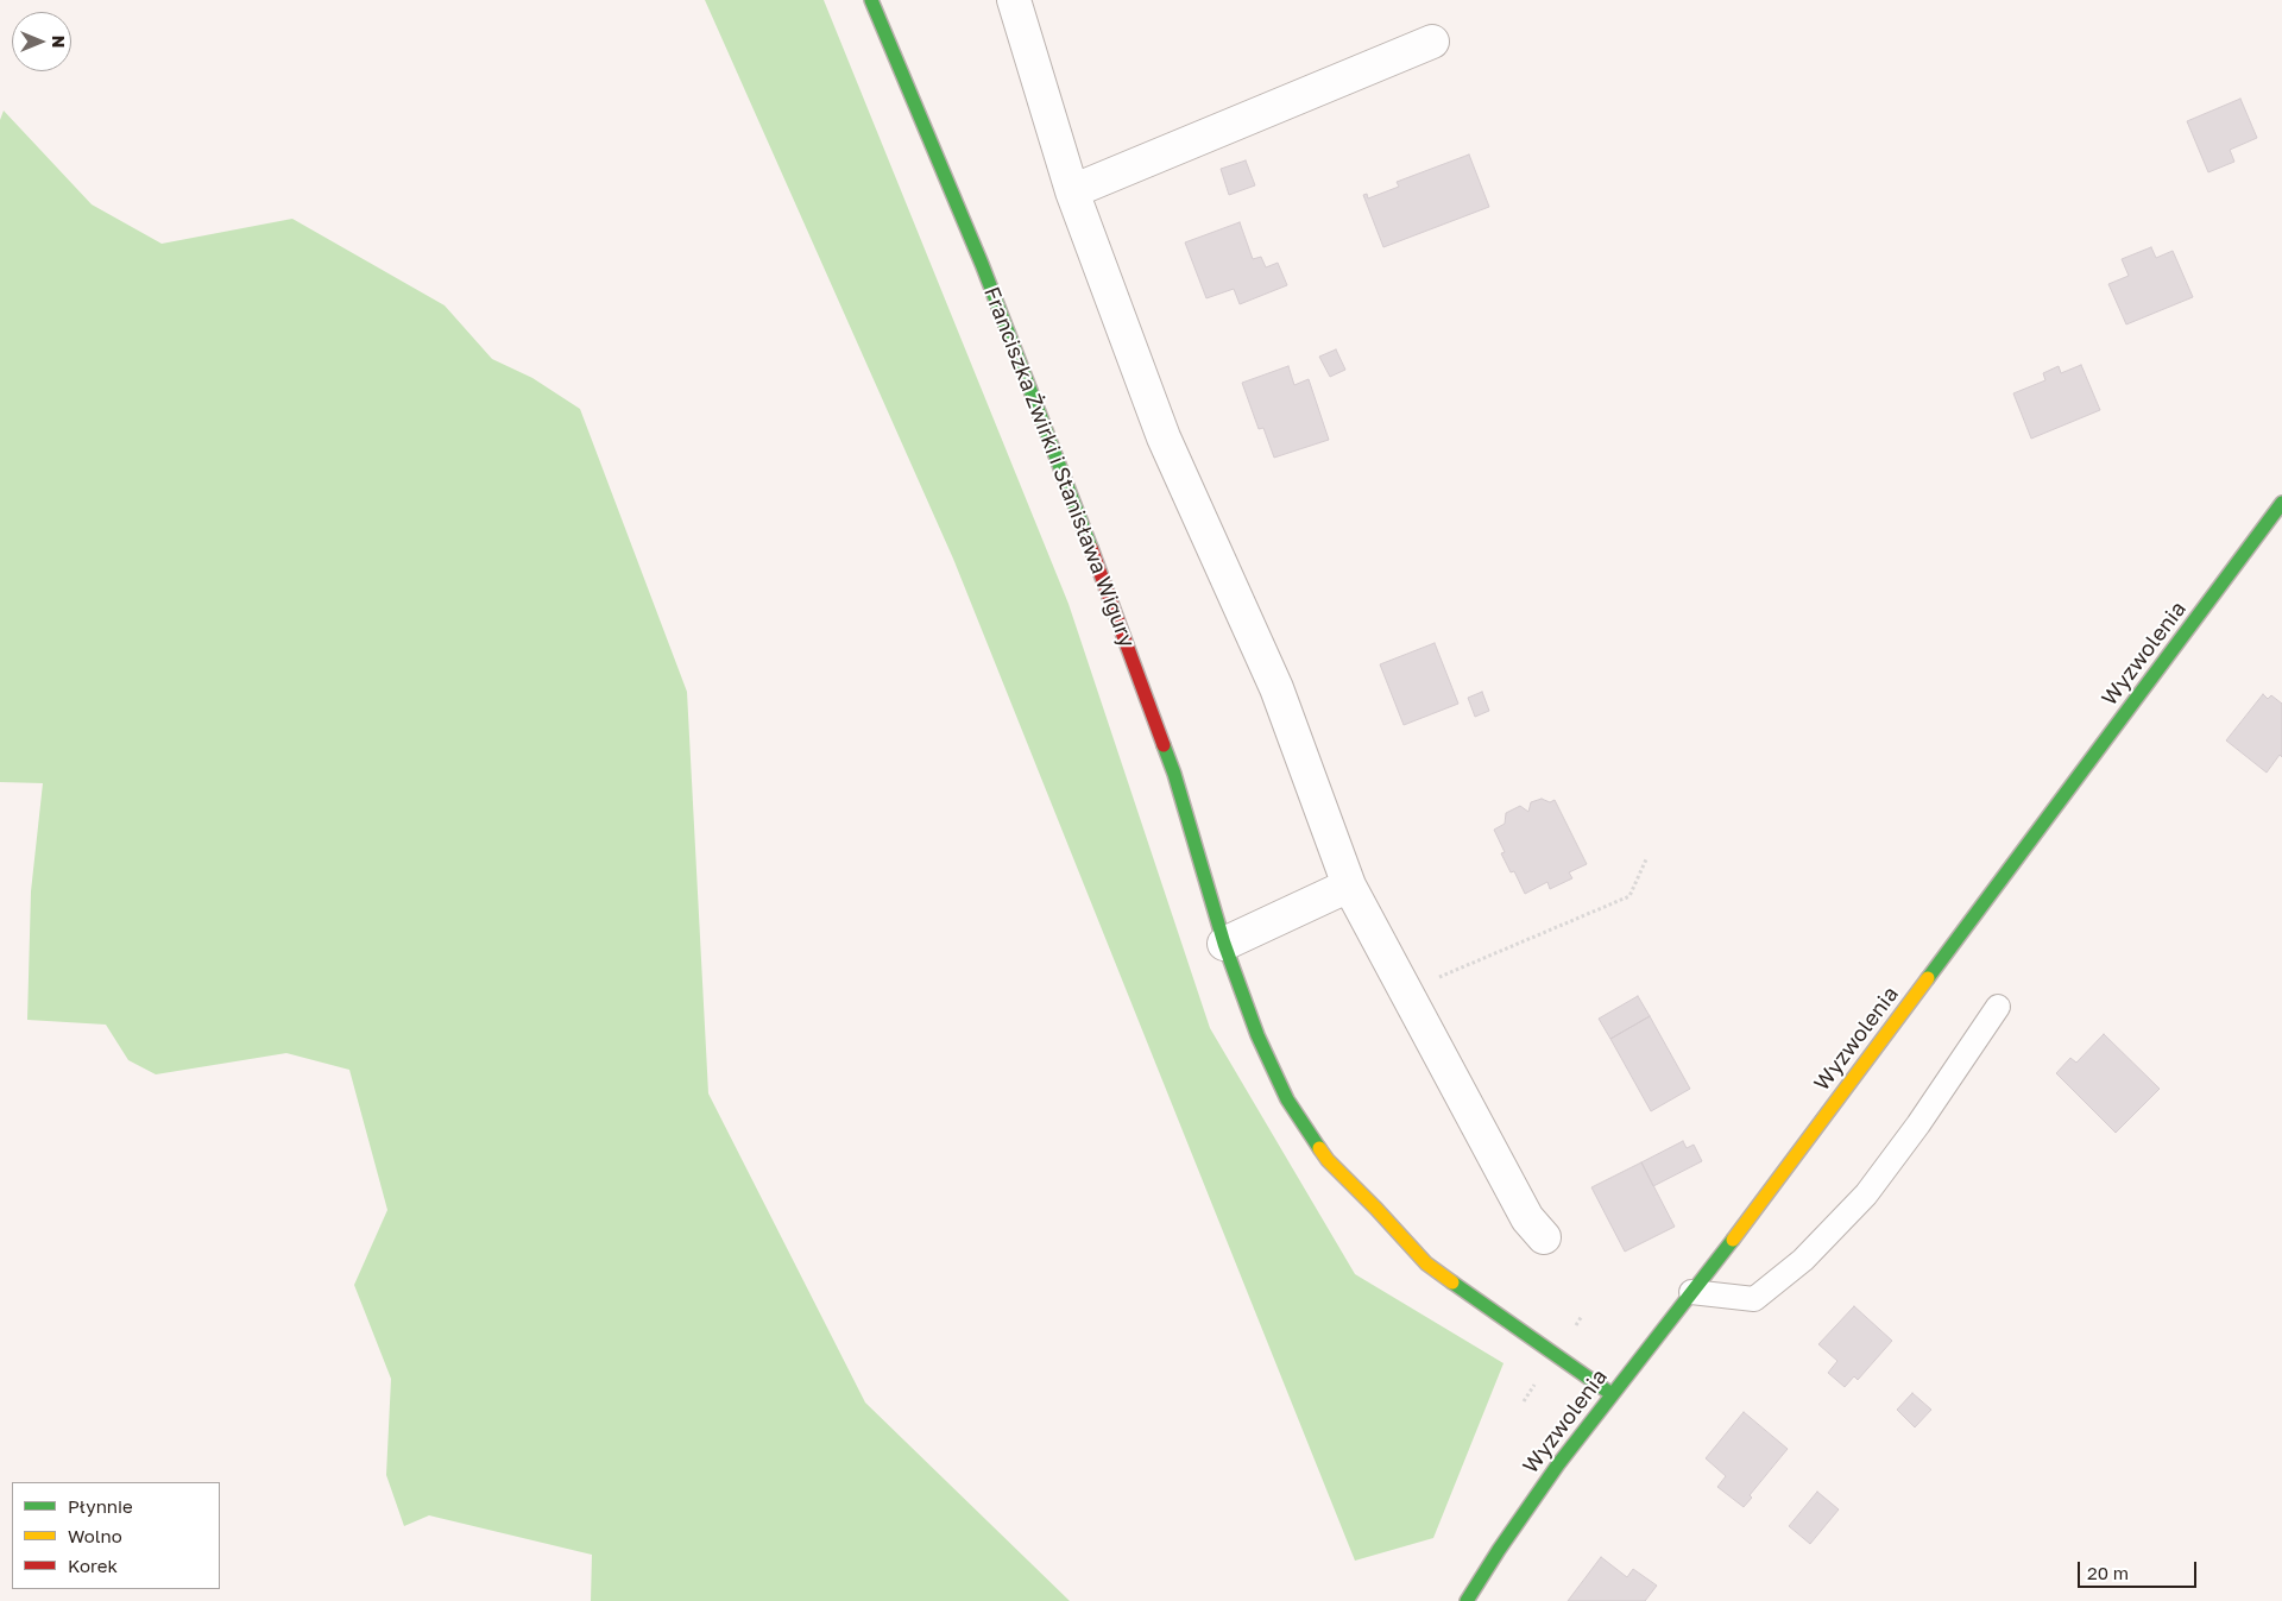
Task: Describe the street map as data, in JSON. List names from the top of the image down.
{
  "streets": {
    "street": ["Franciszka Żwirki i Stanisława Wigury", "Wyzwolenia"]
  },
  "crossings": [
    ["Franciszka Żwirki i Stanisława Wigury", "Wyzwolenia"]
  ],
  "legend": ["Płynnie", "Wolno", "Korek"],
  "scale_bar": "20 m",
  "north": "right"
}
